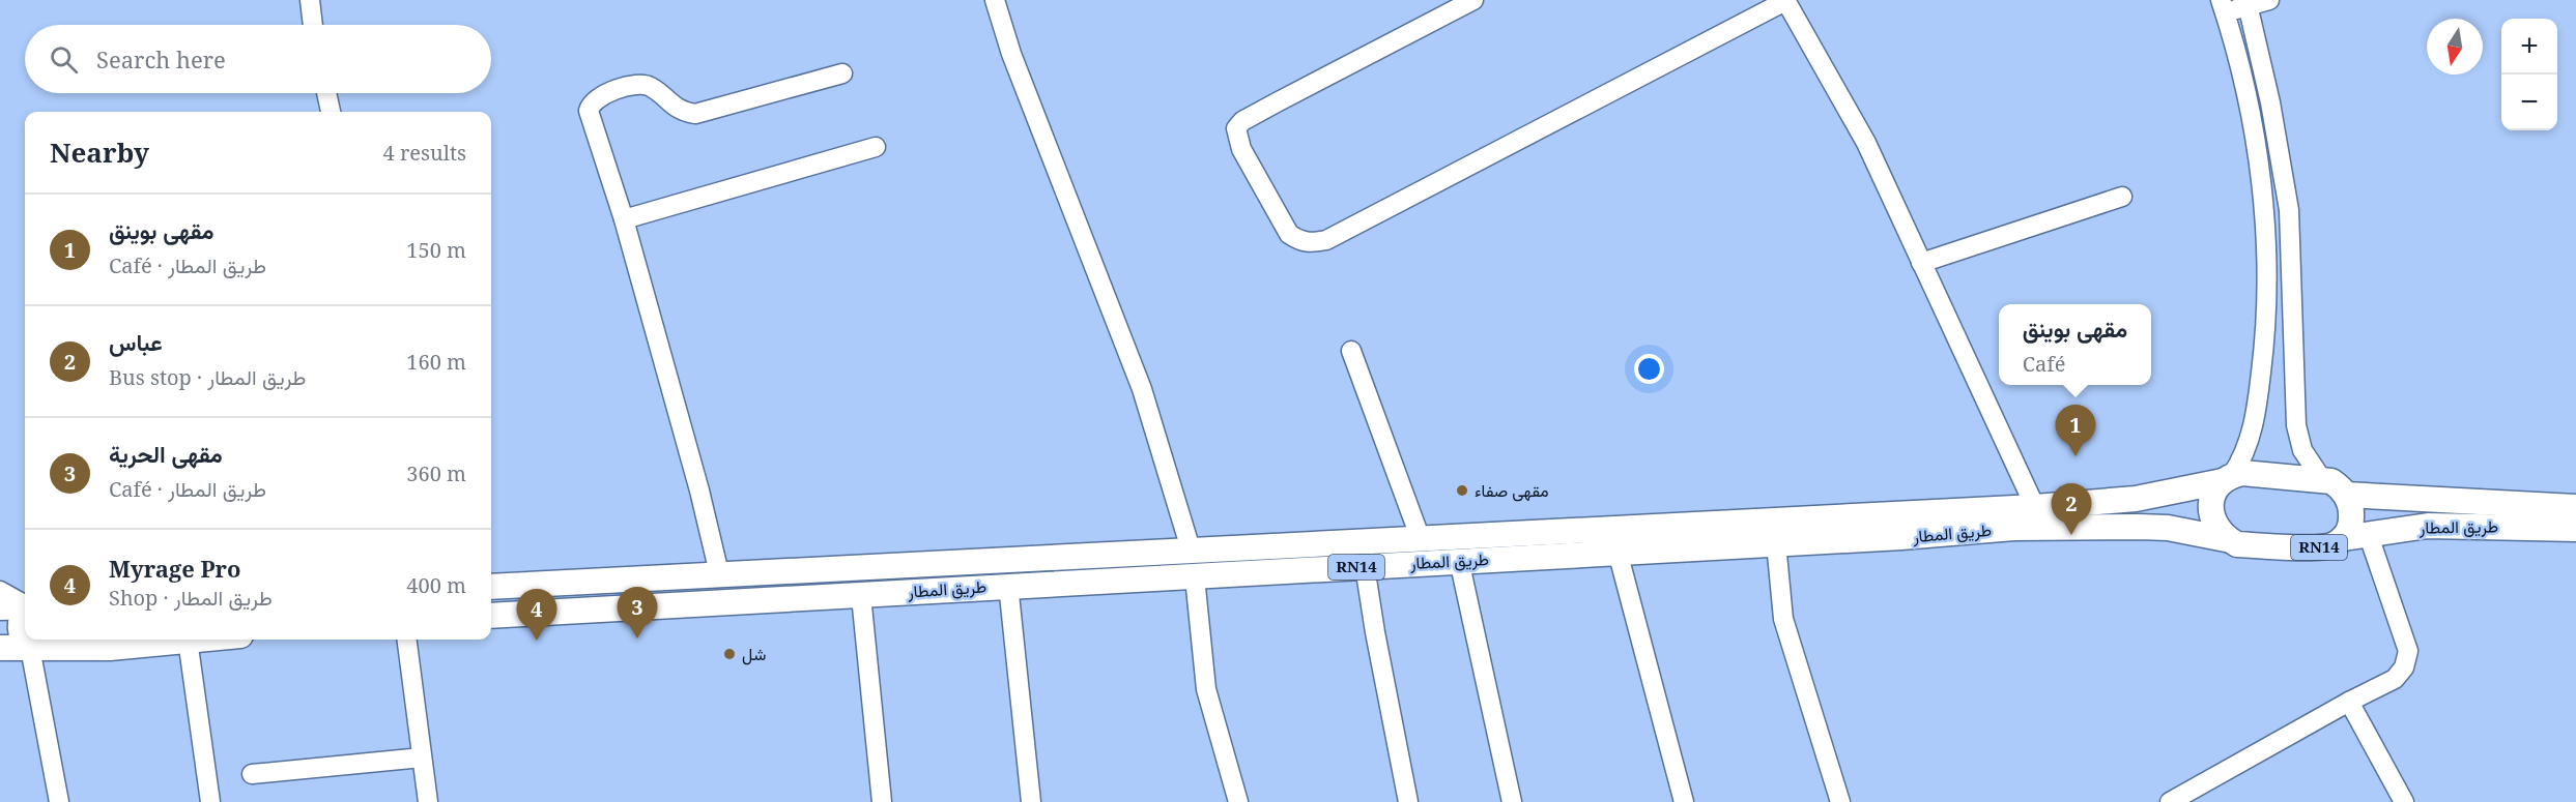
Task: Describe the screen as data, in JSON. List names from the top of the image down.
{
  "streets": {
    "main road": ["طريق المطار", "RN14"]
  },
  "crossings": [
    ["طريق المطار", "RN14"]
  ],
  "places": ["مقهى صفاء", "شل"],
  "north": "bottom",
  "page": {
    "map_buttons": ["+", "−"],
    "search": "Search here",
    "heading": ["Nearby", "4 results"],
    "list": [
      {
        "mark": "1",
        "name": "مقهى بوينق",
        "note": "Café · طريق المطار",
        "value": "150 m"
      },
      {
        "mark": "2",
        "name": "عباس",
        "note": "Bus stop · طريق المطار",
        "value": "160 m"
      },
      {
        "mark": "3",
        "name": "مقهى الحرية",
        "note": "Café · طريق المطار",
        "value": "360 m"
      },
      {
        "mark": "4",
        "name": "Myrage Pro",
        "note": "Shop · طريق المطار",
        "value": "400 m"
      }
    ],
    "popup": ["مقهى بوينق", "Café"],
    "pins": [
      "1",
      "2",
      "3",
      "4"
    ]
  }
}
